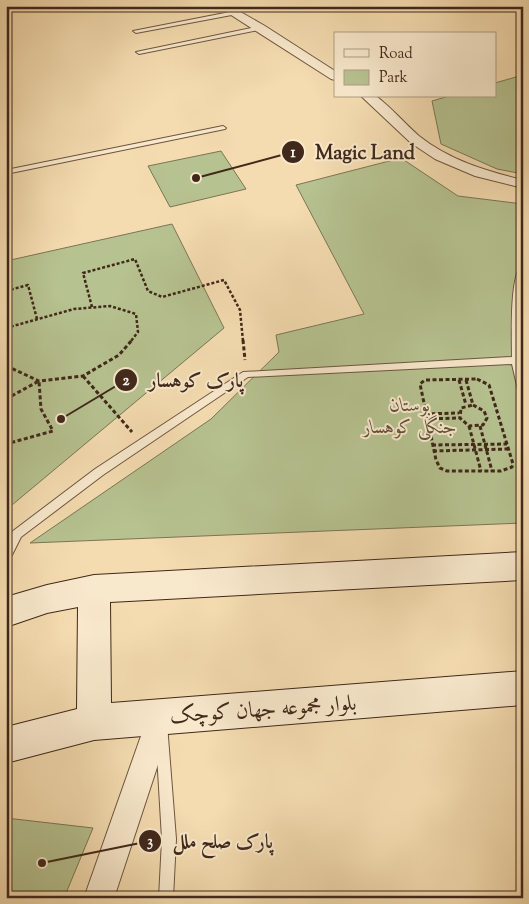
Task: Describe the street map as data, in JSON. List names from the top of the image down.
{
  "streets": {
    "main road": ["بلوار مجموعه جهان کوچک"]
  },
  "parks": ["بوستان جنگلی کوهسار"],
  "places": ["Magic Land", "پارک کوهسار", "پارک صلح ملل"],
  "legend": ["Road", "Park"]
}
